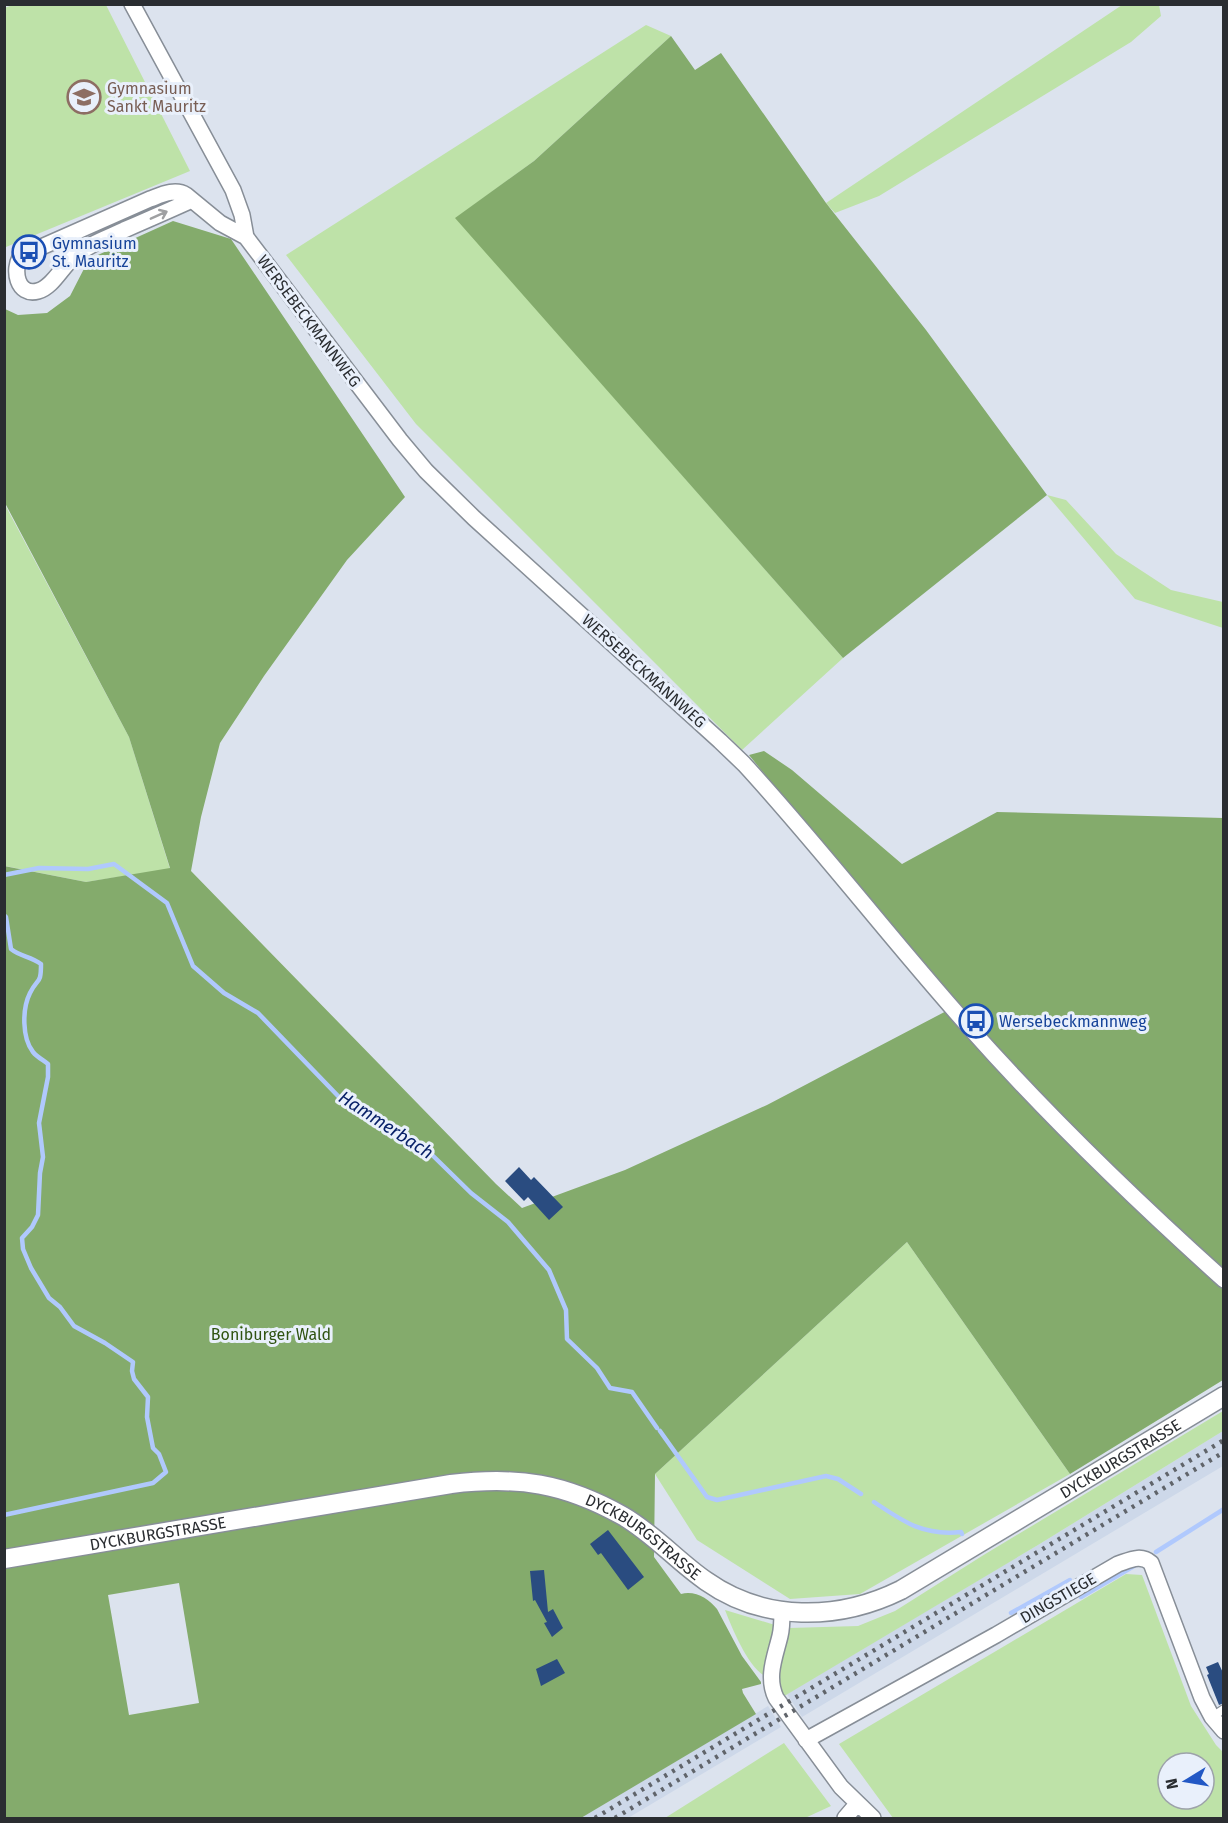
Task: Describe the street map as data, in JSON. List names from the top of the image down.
{
  "streets": {
    "street": ["WERSEBECKMANNWEG", "DYCKBURGSTRASSE", "DINGSTIEGE"]
  },
  "water": ["Hammerbach"],
  "parks": ["Boniburger Wald"],
  "places": {
    "school or university": ["Gymnasium Sankt Mauritz"],
    "bus stop": ["Gymnasium St. Mauritz", "Wersebeckmannweg"]
  },
  "north": "left"
}
